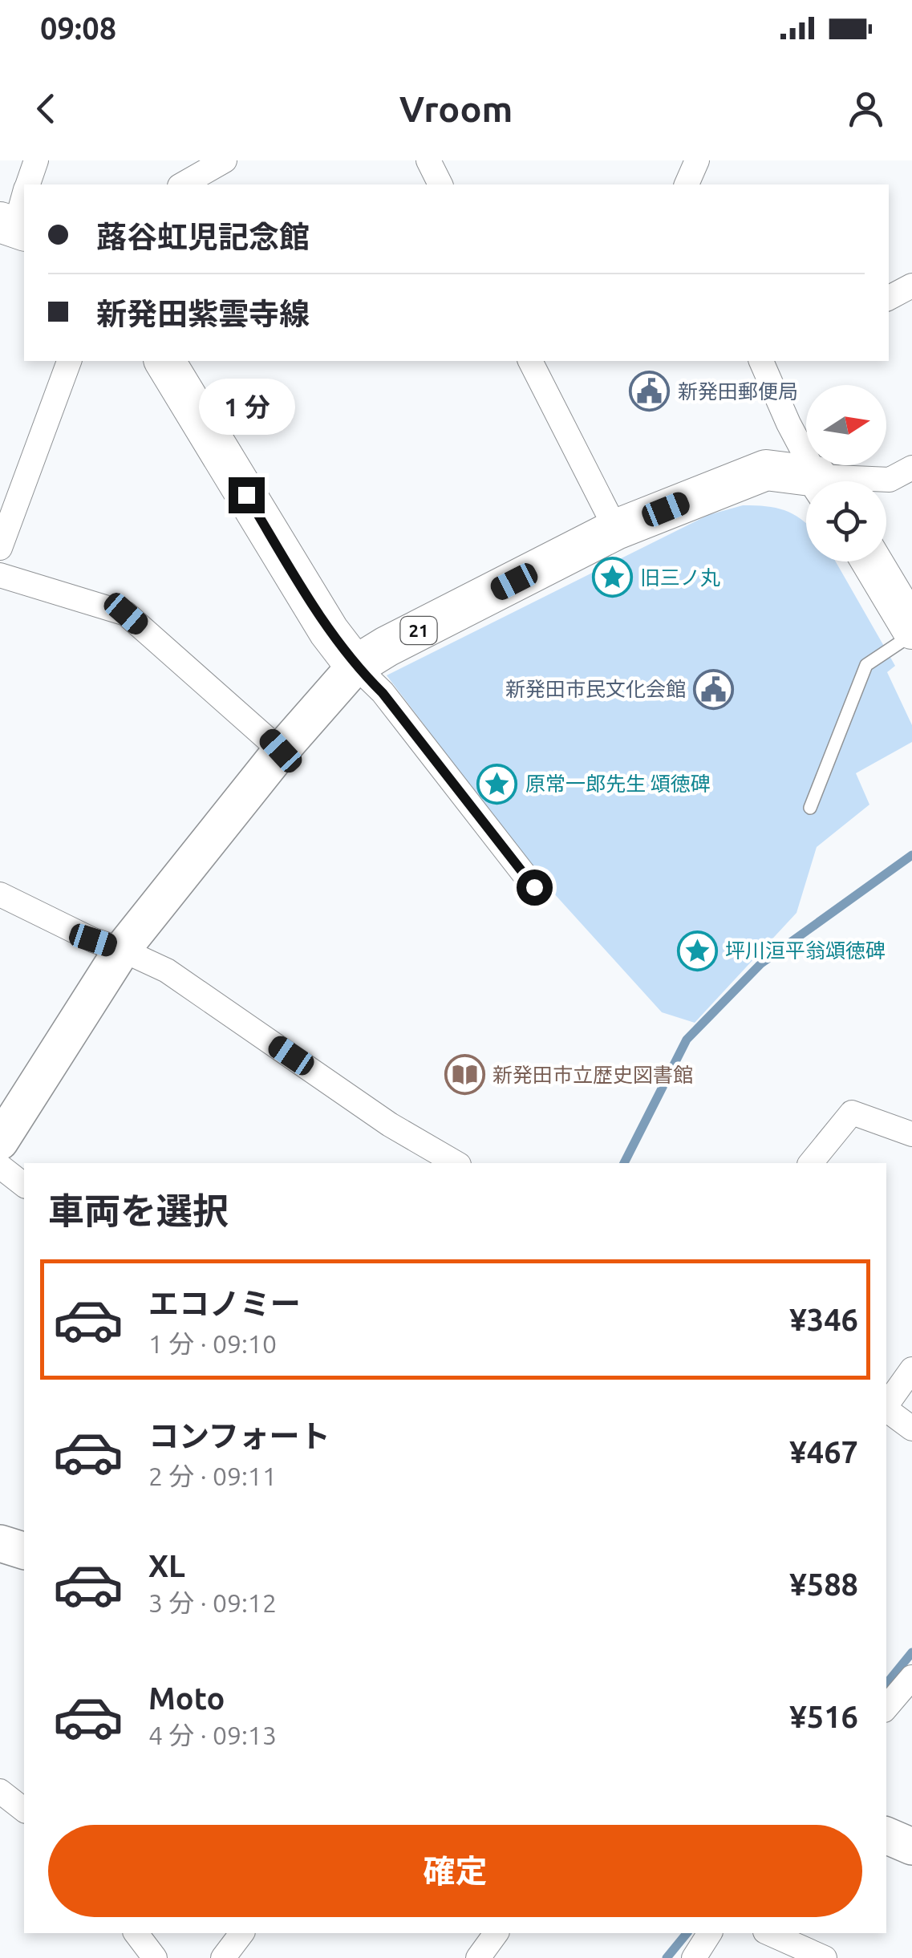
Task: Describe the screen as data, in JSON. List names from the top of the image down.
{
  "streets": {
    "main road": ["21"]
  },
  "places": {
    "public building": ["新発田郵便局", "新発田市民文化会館"],
    "place": ["旧三ノ丸", "原常一郎先生 頌徳碑", "坪川洹平翁頌徳碑"],
    "library": ["新発田市立歴史図書館"]
  },
  "north": "right",
  "page": {
    "status": "09:08",
    "header": "Vroom",
    "banner": ["蕗谷虹児記念館", "新発田紫雲寺線"],
    "bubble": "1 分",
    "heading": "車両を選択",
    "list": [
      {
        "name": "エコノミー",
        "note": "1 分 · 09:10",
        "value": "¥346"
      },
      {
        "name": "コンフォート",
        "note": "2 分 · 09:11",
        "value": "¥467"
      },
      {
        "name": "XL",
        "note": "3 分 · 09:12",
        "value": "¥588"
      },
      {
        "name": "Moto",
        "note": "4 分 · 09:13",
        "value": "¥516"
      }
    ],
    "buttons": "確定"
  }
}
